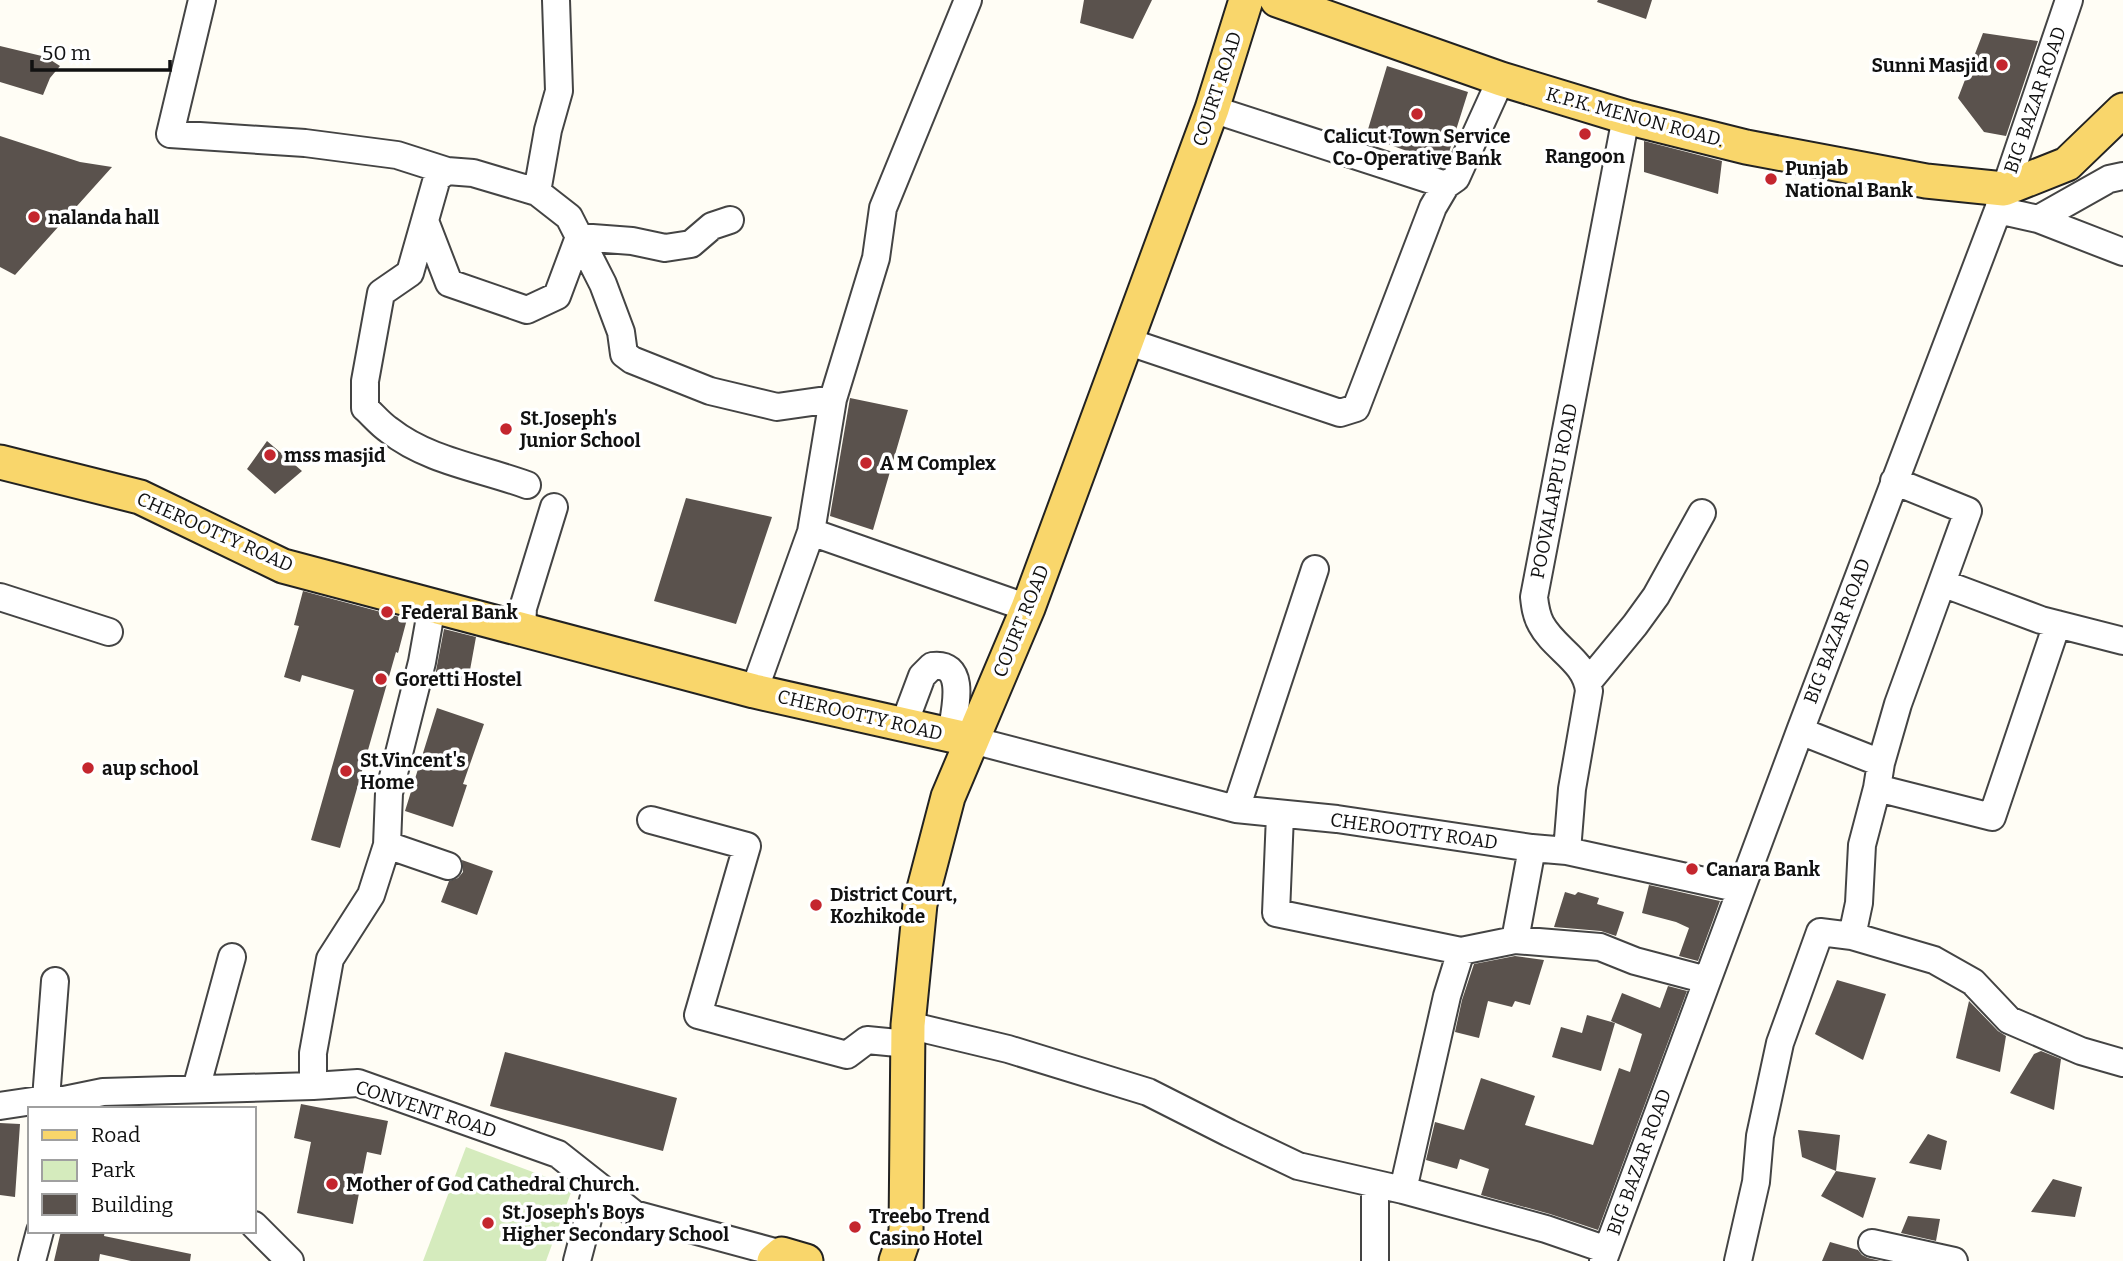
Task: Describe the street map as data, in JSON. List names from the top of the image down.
{
  "streets": {
    "main road": ["COURT ROAD", "K.P.K. MENON ROAD.", "CHEROOTTY ROAD"],
    "street": ["BIG BAZAR ROAD", "POOVALAPPU ROAD", "CONVENT ROAD"]
  },
  "crossings": [
    ["COURT ROAD", "CHEROOTTY ROAD"],
    ["BIG BAZAR ROAD", "K.P.K. MENON ROAD."],
    ["BIG BAZAR ROAD", "CHEROOTTY ROAD"],
    ["K.P.K. MENON ROAD.", "POOVALAPPU ROAD"]
  ],
  "places": [
    "Sunni Masjid",
    "Calicut Town Service Co-Operative Bank",
    "Rangoon",
    "Punjab National Bank",
    "nalanda hall",
    "St.Joseph's Junior School",
    "mss masjid",
    "A M Complex",
    "Federal Bank",
    "Goretti Hostel",
    "aup school",
    "St.Vincent's Home",
    "Canara Bank",
    "District Court, Kozhikode",
    "Mother of God Cathedral Church.",
    "St.Joseph's Boys Higher Secondary School",
    "Treebo Trend Casino Hotel"
  ],
  "legend": ["Road", "Park", "Building"],
  "scale_bar": "50 m"
}
